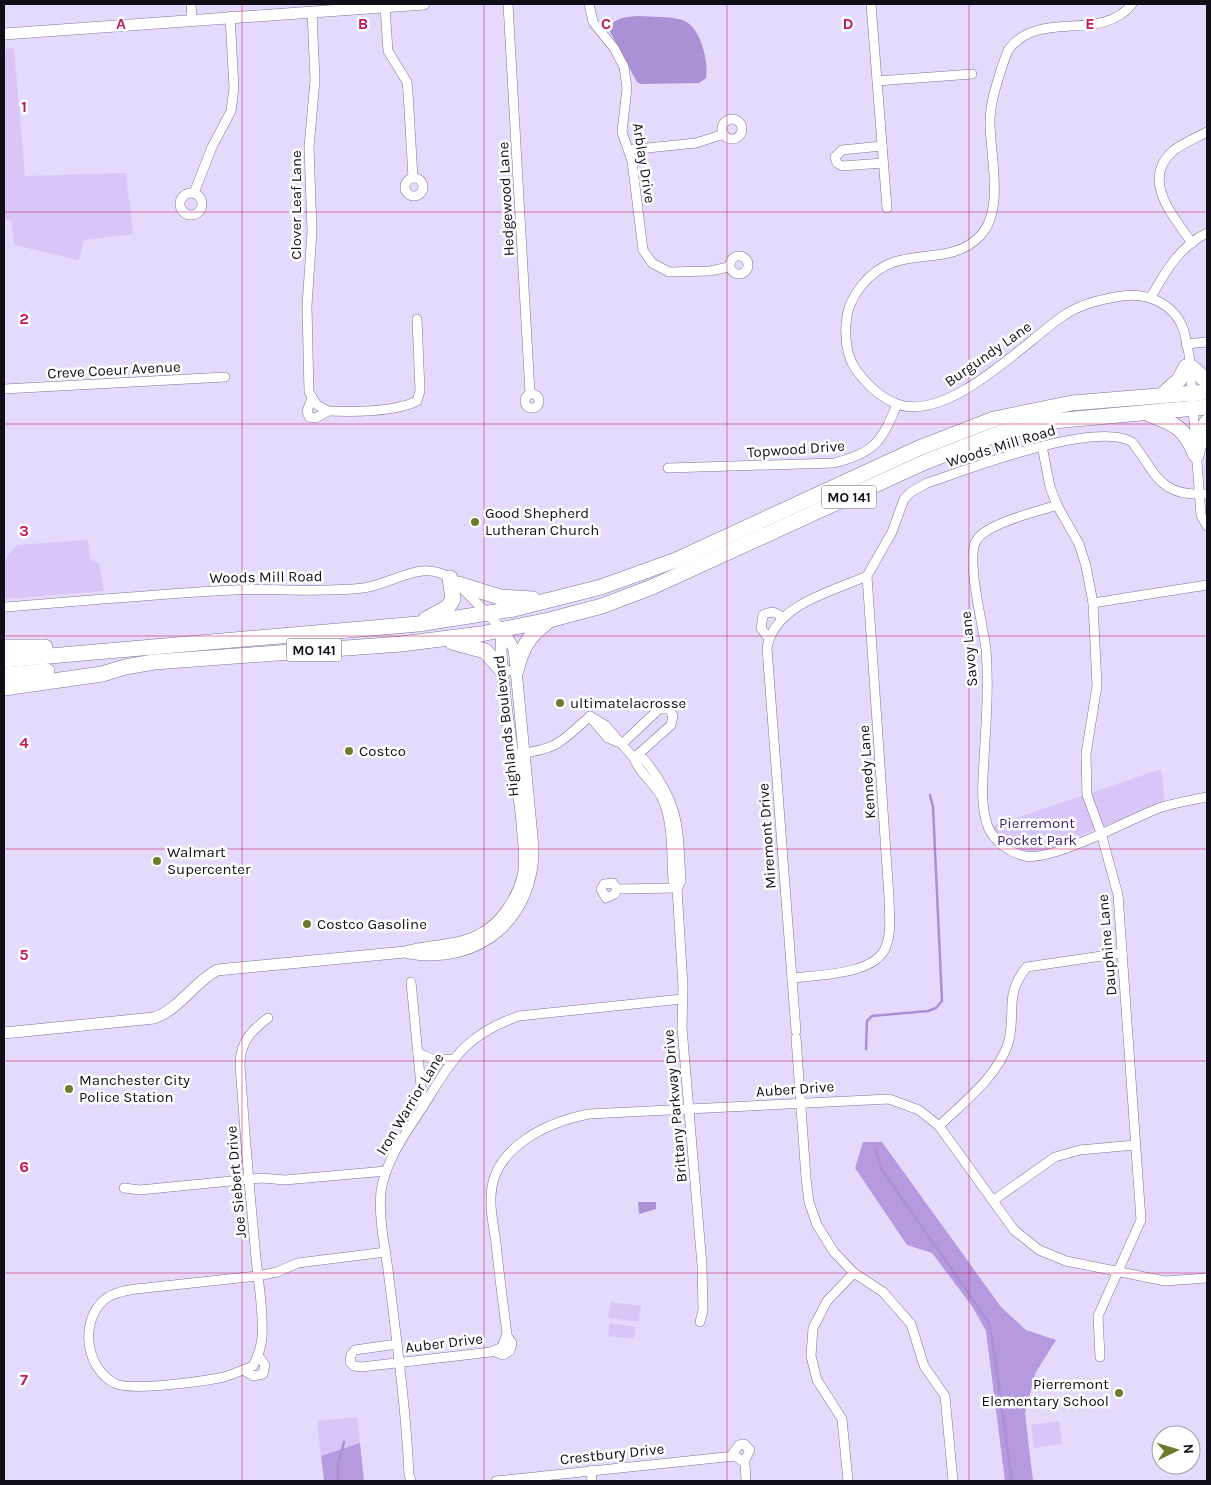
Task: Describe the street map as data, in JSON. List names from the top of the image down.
{
  "streets": {
    "highway": ["MO 141"],
    "street": [
      "Arblay Drive",
      "Hedgewood Lane",
      "Clover Leaf Lane",
      "Burgundy Lane",
      "Creve Coeur Avenue",
      "Woods Mill Road",
      "Topwood Drive",
      "Savoy Lane",
      "Highlands Boulevard",
      "Kennedy Lane",
      "Miremont Drive",
      "Dauphine Lane",
      "Auber Drive",
      "Iron Warrior Lane",
      "Brittany Parkway Drive",
      "Joe Siebert Drive",
      "Crestbury Drive"
    ]
  },
  "crossings": [
    ["Burgundy Lane", "Topwood Drive"],
    ["Woods Mill Road", "MO 141"],
    ["Woods Mill Road", "Highlands Boulevard"],
    ["Woods Mill Road", "Kennedy Lane"],
    ["Woods Mill Road", "Dauphine Lane"],
    ["MO 141", "Highlands Boulevard"],
    ["Savoy Lane", "Dauphine Lane"],
    ["Highlands Boulevard", "Brittany Parkway Drive"],
    ["Kennedy Lane", "Miremont Drive"],
    ["Miremont Drive", "Auber Drive"],
    ["Dauphine Lane", "Auber Drive"],
    ["Auber Drive", "Iron Warrior Lane"],
    ["Auber Drive", "Brittany Parkway Drive"],
    ["Iron Warrior Lane", "Brittany Parkway Drive"]
  ],
  "parks": ["Pierremont Pocket Park"],
  "places": [
    "Good Shepherd Lutheran Church",
    "ultimatelacrosse",
    "Costco",
    "Walmart Supercenter",
    "Costco Gasoline",
    "Manchester City Police Station",
    "Pierremont Elementary School"
  ],
  "north": "right",
  "grid": {
    "columns": [
      "A",
      "B",
      "C",
      "D",
      "E"
    ],
    "rows": [
      "1",
      "2",
      "3",
      "4",
      "5",
      "6",
      "7"
    ]
  }
}
